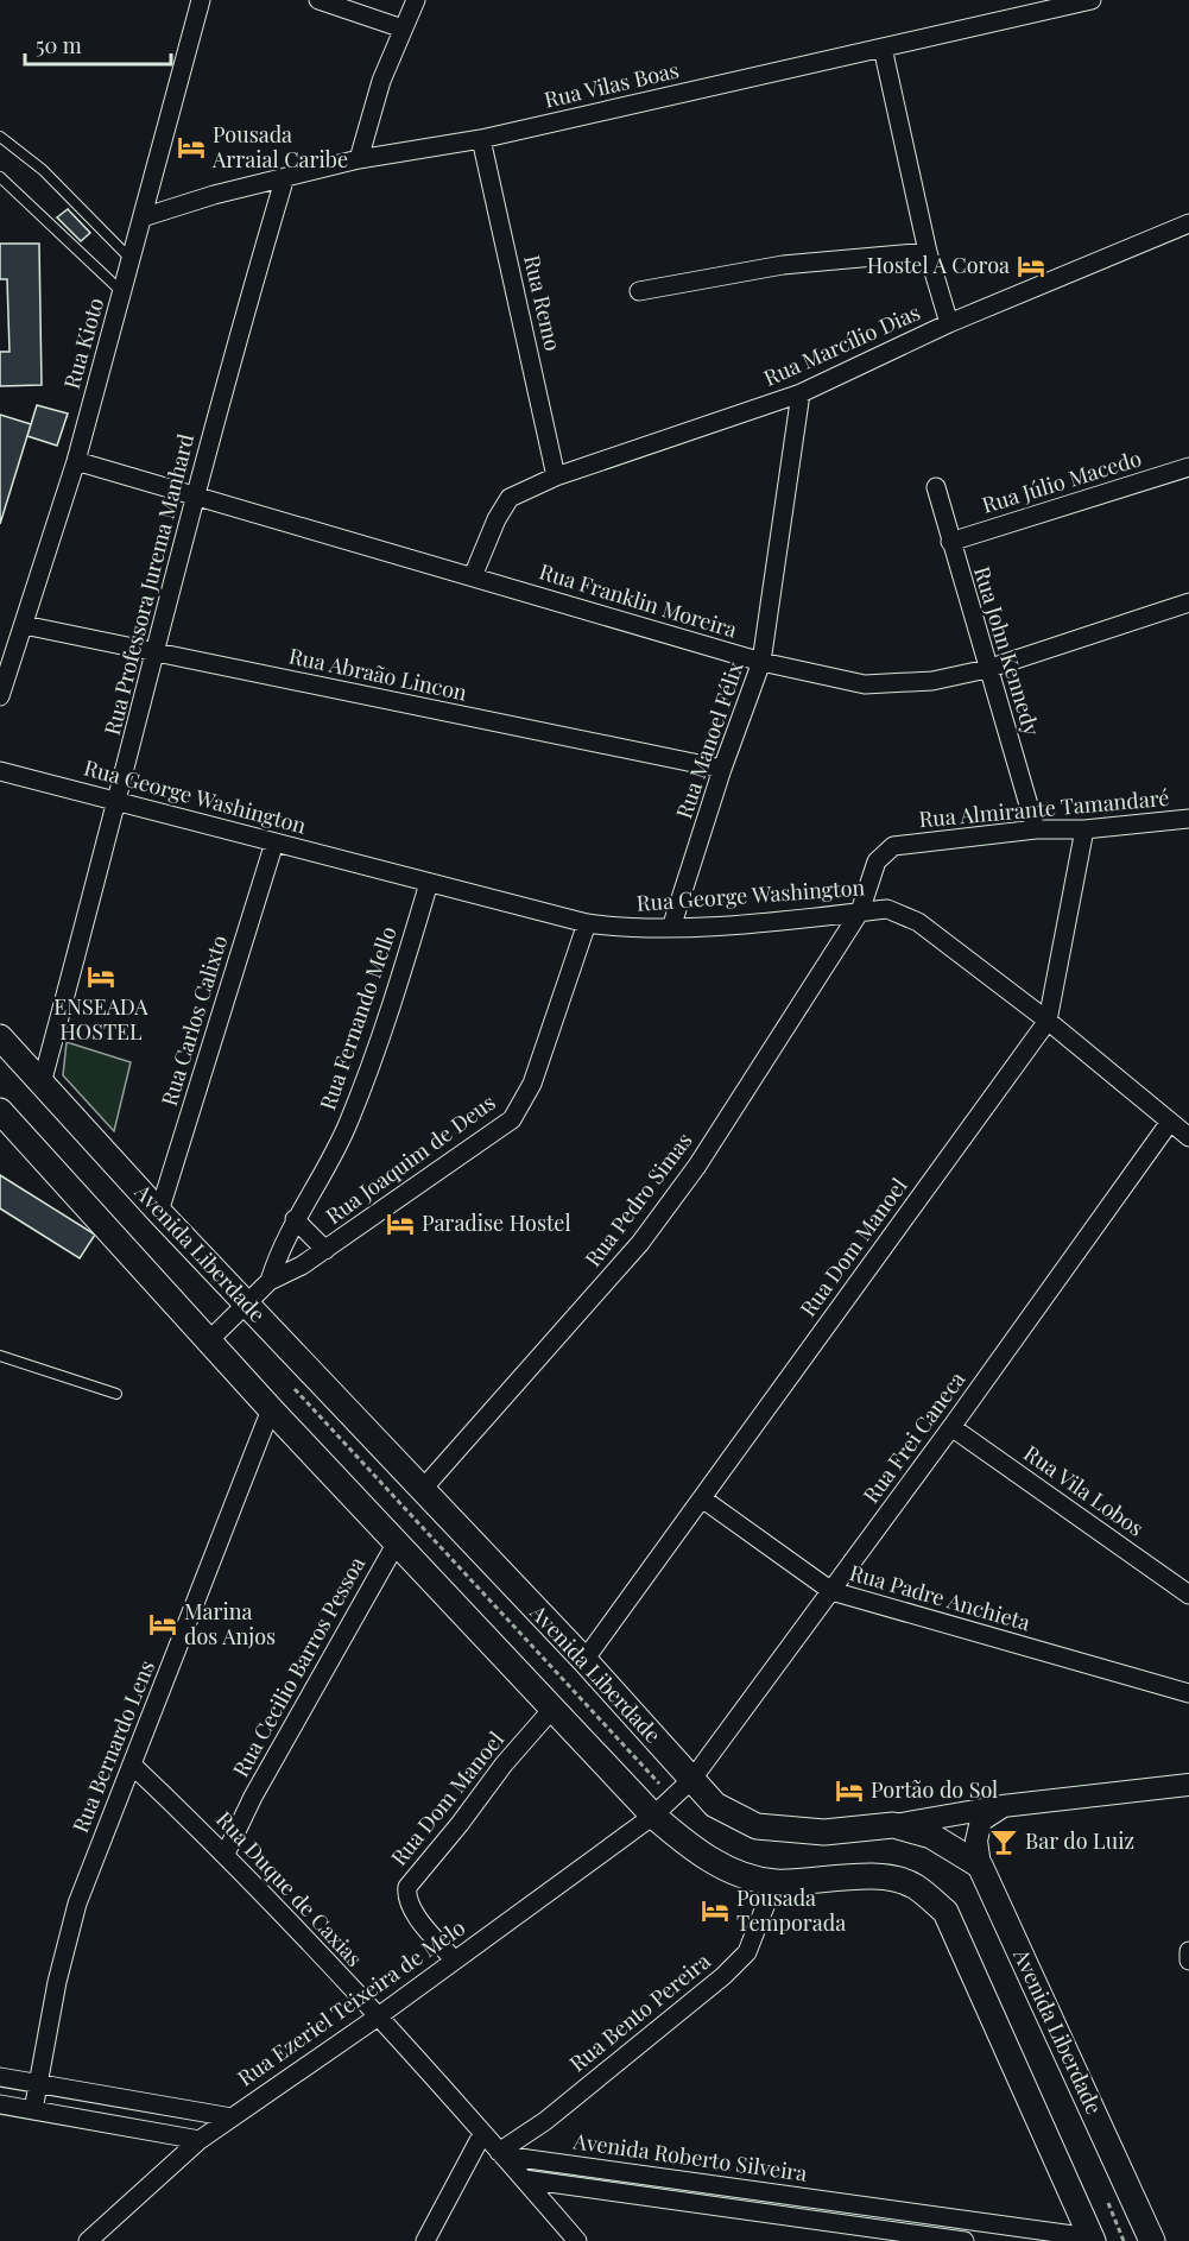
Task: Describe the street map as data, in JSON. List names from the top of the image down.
{
  "streets": {
    "main road": ["Avenida Liberdade"],
    "street": [
      "Rua Vilas Boas",
      "Rua Remo",
      "Rua Kioto",
      "Rua Marcílio Dias",
      "Rua Júlio Macedo",
      "Rua Professora Jurema Manhard",
      "Rua Franklin Moreira",
      "Rua John Kennedy",
      "Rua Abraão Lincon",
      "Rua Manoel Félix",
      "Rua George Washington",
      "Rua Almirante Tamandaré",
      "Rua Fernando Mello",
      "Rua Carlos Calixto",
      "Rua Joaquim de Deus",
      "Rua Pedro Simas",
      "Rua Dom Manoel",
      "Rua Frei Caneca",
      "Rua Vila Lobos",
      "Rua Padre Anchieta",
      "Rua Cecilio Barros Pessoa",
      "Rua Bernardo Lens",
      "Rua Duque de Caxias",
      "Rua Ezeriel Teixeira de Melo",
      "Rua Bento Pereira",
      "Avenida Roberto Silveira"
    ]
  },
  "crossings": [
    ["Rua Vilas Boas", "Rua Remo"],
    ["Rua Vilas Boas", "Rua Kioto"],
    ["Rua Vilas Boas", "Rua Professora Jurema Manhard"],
    ["Rua Remo", "Rua Marcílio Dias"],
    ["Rua Kioto", "Rua Franklin Moreira"],
    ["Rua Kioto", "Rua Abraão Lincon"],
    ["Rua Marcílio Dias", "Rua Franklin Moreira"],
    ["Rua Marcílio Dias", "Rua Manoel Félix"],
    ["Rua Júlio Macedo", "Rua John Kennedy"],
    ["Rua Professora Jurema Manhard", "Rua Franklin Moreira"],
    ["Rua Professora Jurema Manhard", "Rua Abraão Lincon"],
    ["Rua Professora Jurema Manhard", "Rua George Washington"],
    ["Rua Professora Jurema Manhard", "Avenida Liberdade"],
    ["Rua Franklin Moreira", "Rua John Kennedy"],
    ["Rua Franklin Moreira", "Rua Manoel Félix"],
    ["Rua John Kennedy", "Rua Almirante Tamandaré"],
    ["Rua Abraão Lincon", "Rua Manoel Félix"],
    ["Rua Manoel Félix", "Rua George Washington"],
    ["Rua George Washington", "Rua Almirante Tamandaré"],
    ["Rua George Washington", "Rua Fernando Mello"],
    ["Rua George Washington", "Rua Carlos Calixto"],
    ["Rua George Washington", "Rua Joaquim de Deus"],
    ["Rua George Washington", "Rua Pedro Simas"],
    ["Rua George Washington", "Rua Dom Manoel"],
    ["Rua George Washington", "Rua Frei Caneca"],
    ["Rua Almirante Tamandaré", "Rua Pedro Simas"],
    ["Rua Almirante Tamandaré", "Rua Dom Manoel"],
    ["Rua Fernando Mello", "Rua Joaquim de Deus"],
    ["Rua Carlos Calixto", "Avenida Liberdade"],
    ["Rua Joaquim de Deus", "Avenida Liberdade"],
    ["Rua Pedro Simas", "Avenida Liberdade"],
    ["Rua Dom Manoel", "Avenida Liberdade"],
    ["Rua Dom Manoel", "Rua Padre Anchieta"],
    ["Rua Dom Manoel", "Rua Ezeriel Teixeira de Melo"],
    ["Avenida Liberdade", "Rua Frei Caneca"],
    ["Avenida Liberdade", "Rua Ezeriel Teixeira de Melo"],
    ["Rua Frei Caneca", "Rua Vila Lobos"],
    ["Rua Frei Caneca", "Rua Padre Anchieta"],
    ["Rua Frei Caneca", "Rua Ezeriel Teixeira de Melo"],
    ["Rua Cecilio Barros Pessoa", "Rua Duque de Caxias"],
    ["Rua Bernardo Lens", "Rua Duque de Caxias"],
    ["Rua Duque de Caxias", "Rua Ezeriel Teixeira de Melo"],
    ["Rua Duque de Caxias", "Rua Bento Pereira"],
    ["Rua Duque de Caxias", "Avenida Roberto Silveira"],
    ["Rua Bento Pereira", "Avenida Roberto Silveira"]
  ],
  "places": {
    "hotel": [
      "Pousada Arraial Caribe",
      "Hostel A Coroa",
      "ENSEADA HOSTEL",
      "Paradise Hostel",
      "Marina dos Anjos",
      "Portão do Sol",
      "Pousada Temporada"
    ],
    "bar": ["Bar do Luiz"]
  },
  "scale_bar": "50 m"
}
